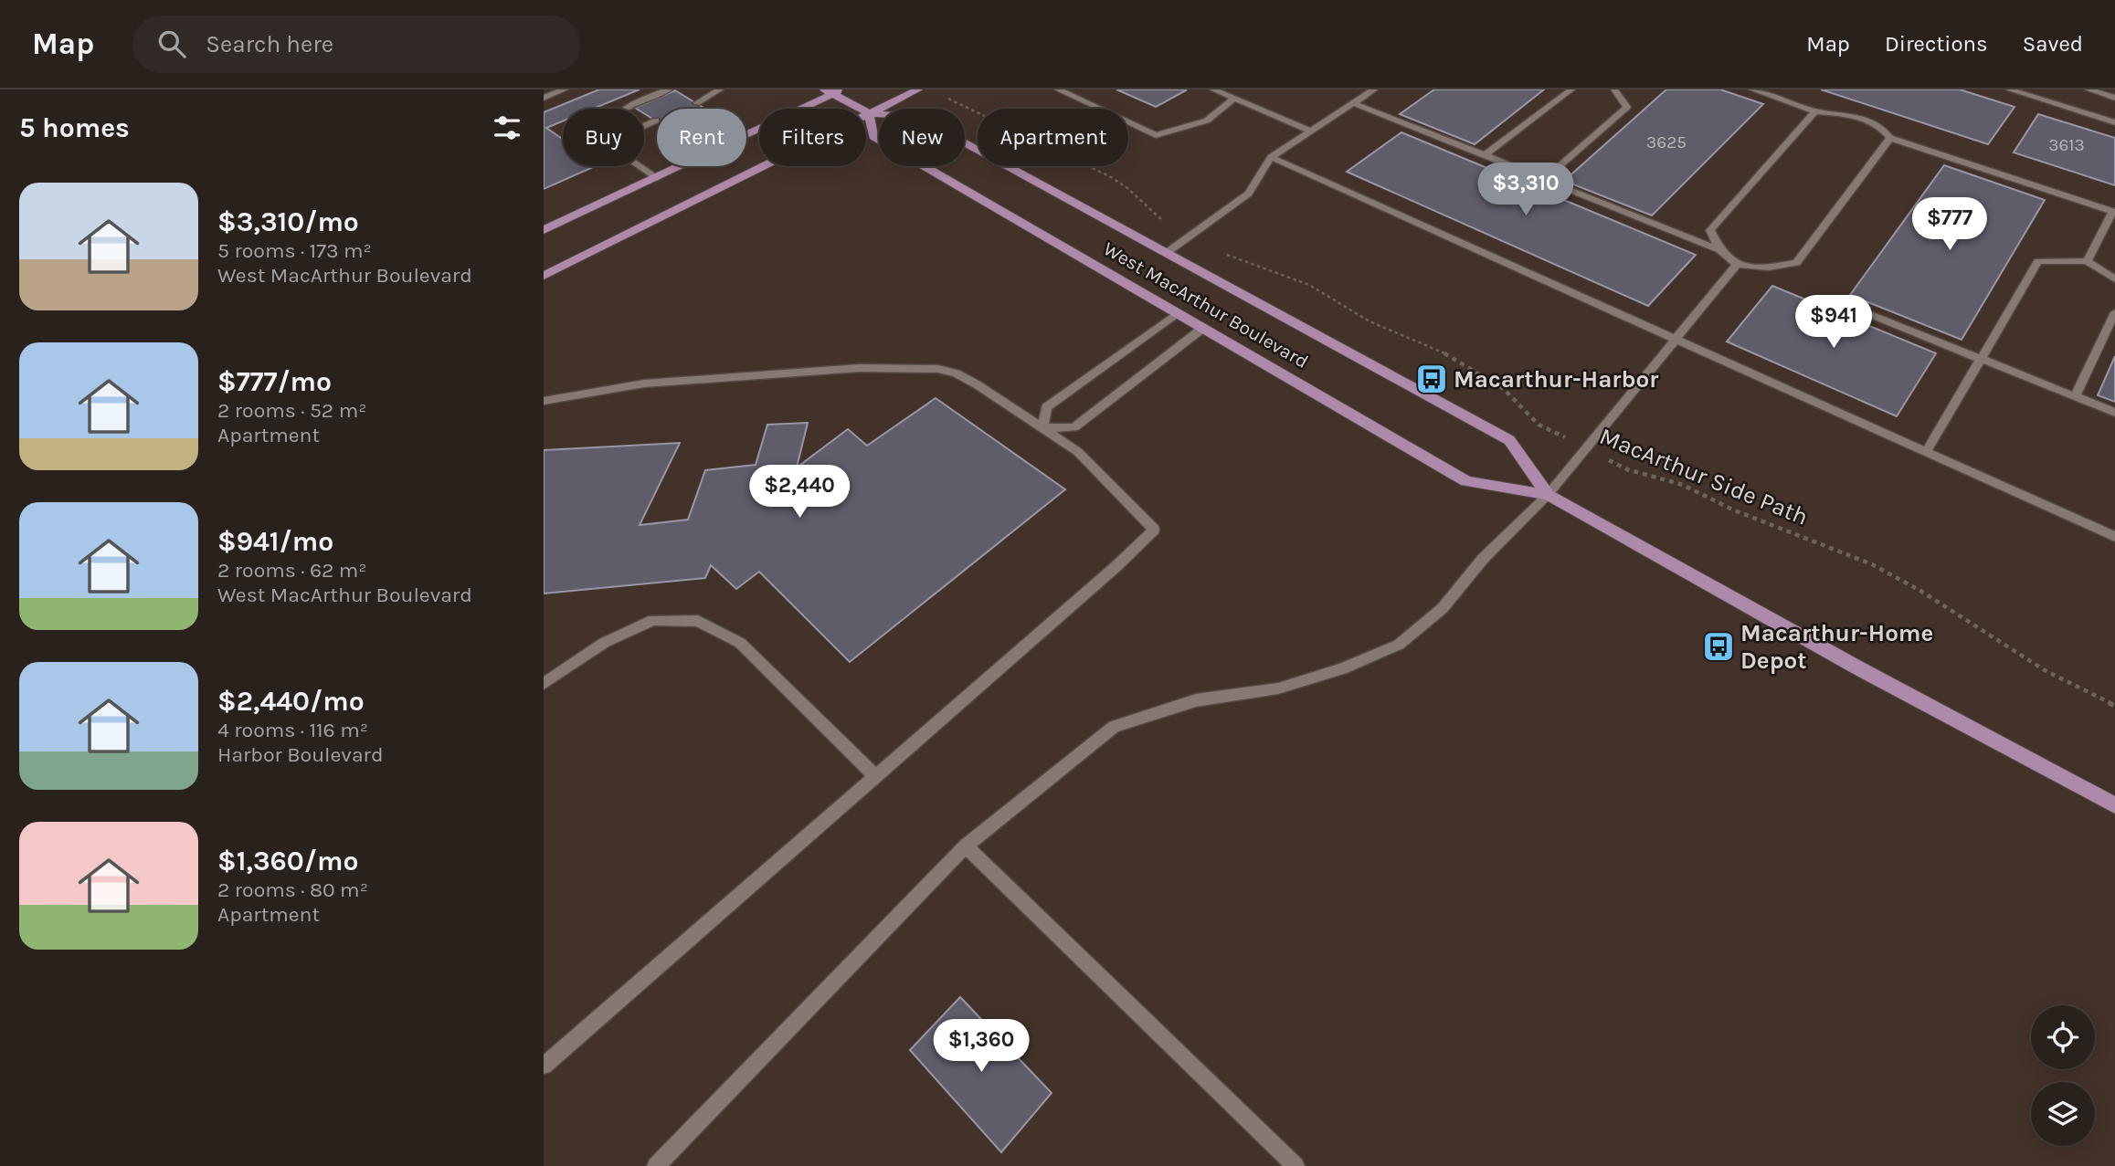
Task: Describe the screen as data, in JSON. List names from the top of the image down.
{
  "streets": {
    "main road": ["West MacArthur Boulevard"],
    "path": ["MacArthur Side Path"]
  },
  "places": {
    "bus stop": ["Macarthur-Harbor", "Macarthur-Home Depot"]
  },
  "house_numbers": ["3625", "3613"],
  "page": {
    "header": "Map",
    "search": "Search here",
    "nav": ["Map", "Directions", "Saved"],
    "heading": "5 homes",
    "chip": [
      "Buy",
      "Rent",
      "Filters",
      "New",
      "Apartment"
    ],
    "price": [
      "$3,310",
      "$777",
      "$941",
      "$2,440",
      "$1,360"
    ],
    "list": [
      {
        "name": "$3,310/mo",
        "note": "5 rooms · 173 m² · West MacArthur Boulevard"
      },
      {
        "name": "$777/mo",
        "note": "2 rooms · 52 m² · Apartment"
      },
      {
        "name": "$941/mo",
        "note": "2 rooms · 62 m² · West MacArthur Boulevard"
      },
      {
        "name": "$2,440/mo",
        "note": "4 rooms · 116 m² · Harbor Boulevard"
      },
      {
        "name": "$1,360/mo",
        "note": "2 rooms · 80 m² · Apartment"
      }
    ]
  }
}
